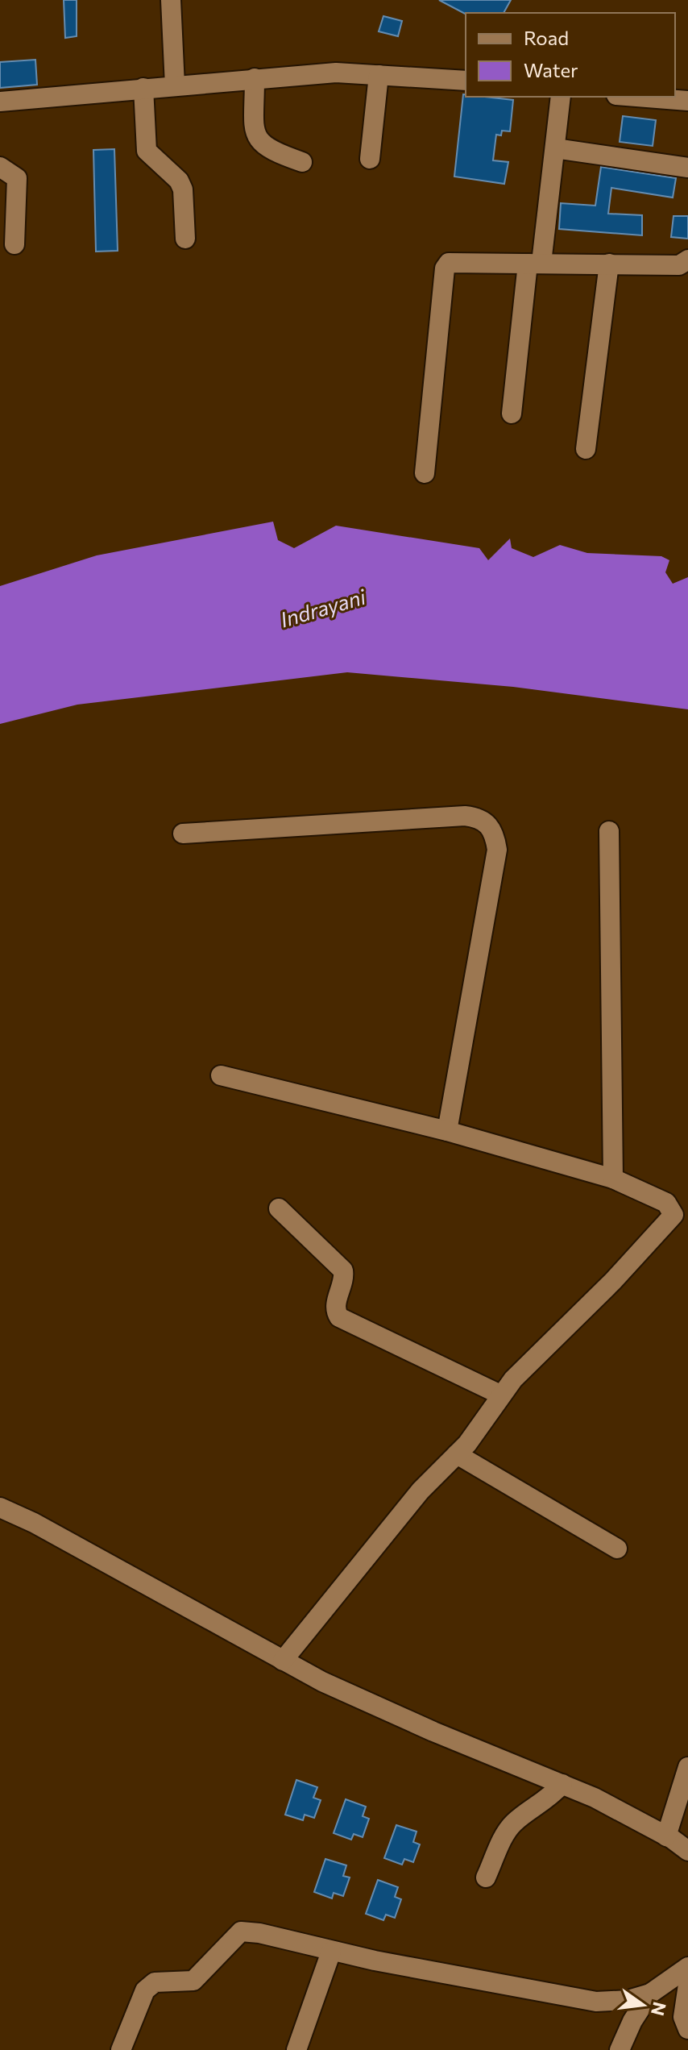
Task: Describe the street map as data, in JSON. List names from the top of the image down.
{
  "water": ["Indrayani"],
  "legend": ["Road", "Water"],
  "north": "right"
}
